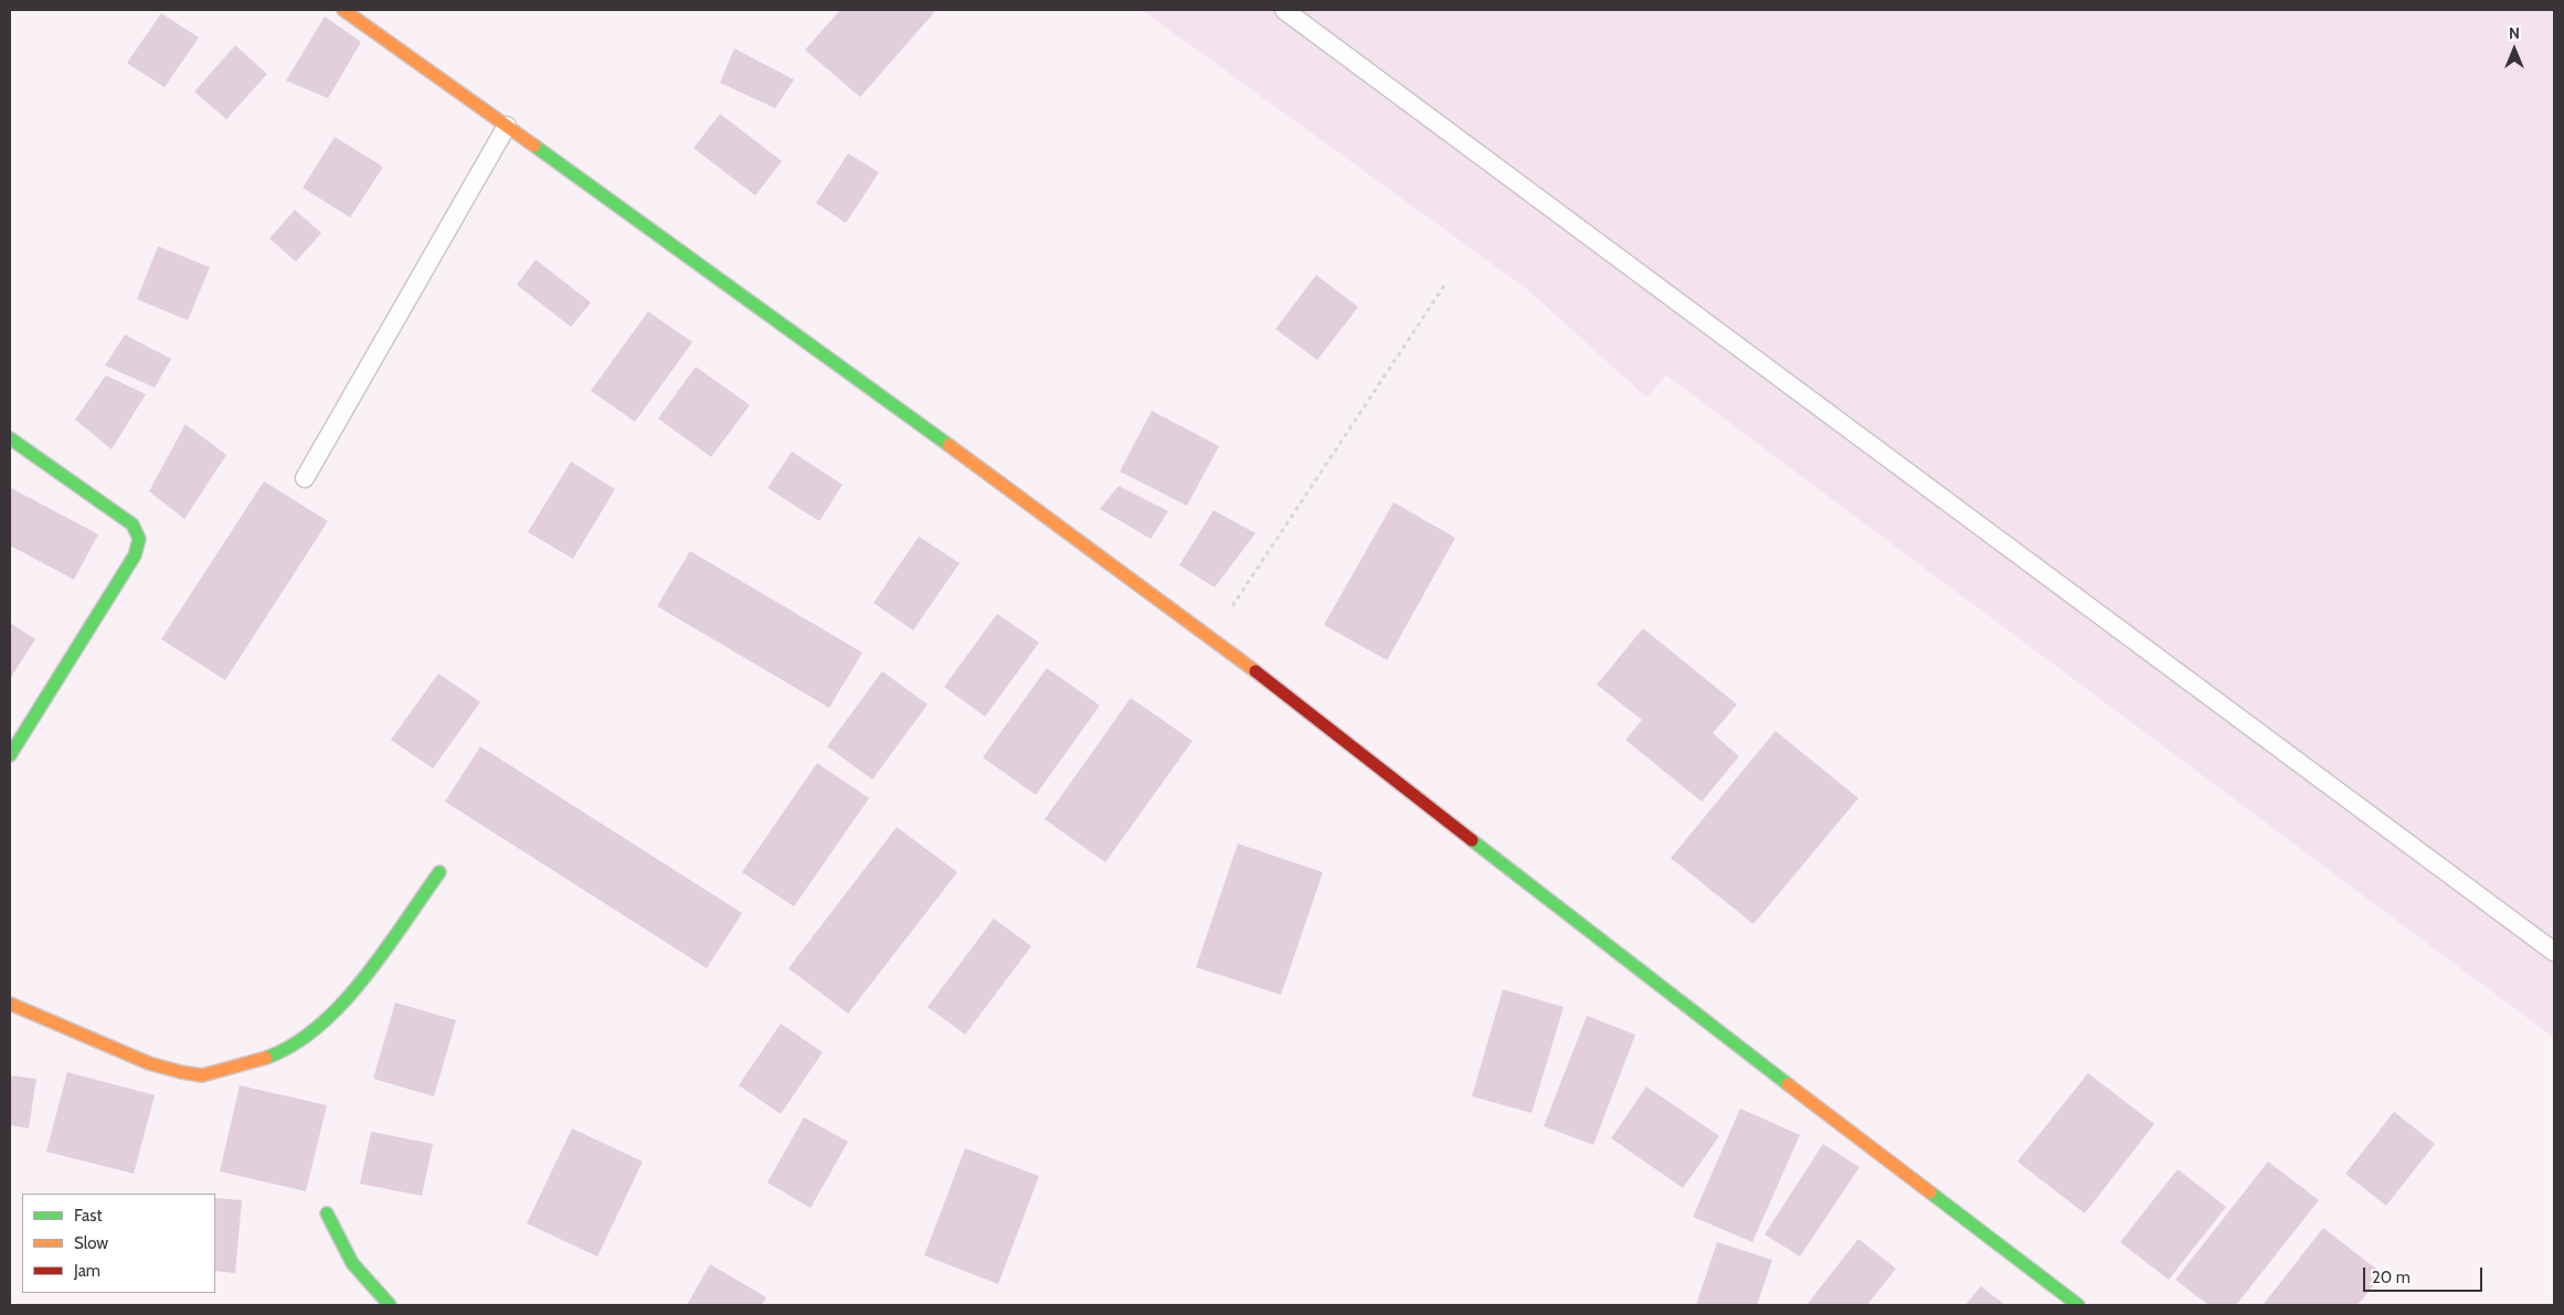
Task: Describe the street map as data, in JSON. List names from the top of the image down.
{
  "legend": ["Fast", "Slow", "Jam"],
  "scale_bar": "20 m",
  "north": "top"
}
